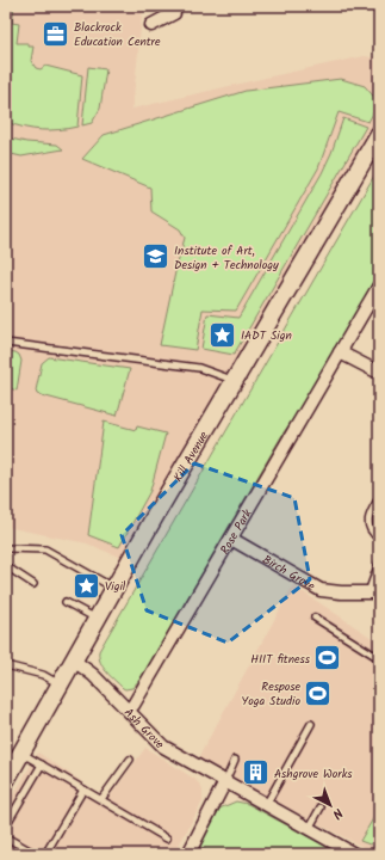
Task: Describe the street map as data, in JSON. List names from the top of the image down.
{
  "streets": {
    "main road": ["Kill Avenue"],
    "street": ["Rose Park", "Birch Grove", "Ash Grove"]
  },
  "crossings": [
    ["Kill Avenue", "Ash Grove"],
    ["Rose Park", "Birch Grove"],
    ["Rose Park", "Ash Grove"]
  ],
  "places": {
    "office": ["Blackrock Education Centre"],
    "school or university": ["Institute of Art, Design + Technology"],
    "place": ["IADT Sign", "Vigil"],
    "sports": ["HIIT fitness", "Respose Yoga Studio"],
    "building": ["Ashgrove Works"]
  },
  "north": "bottom right"
}
